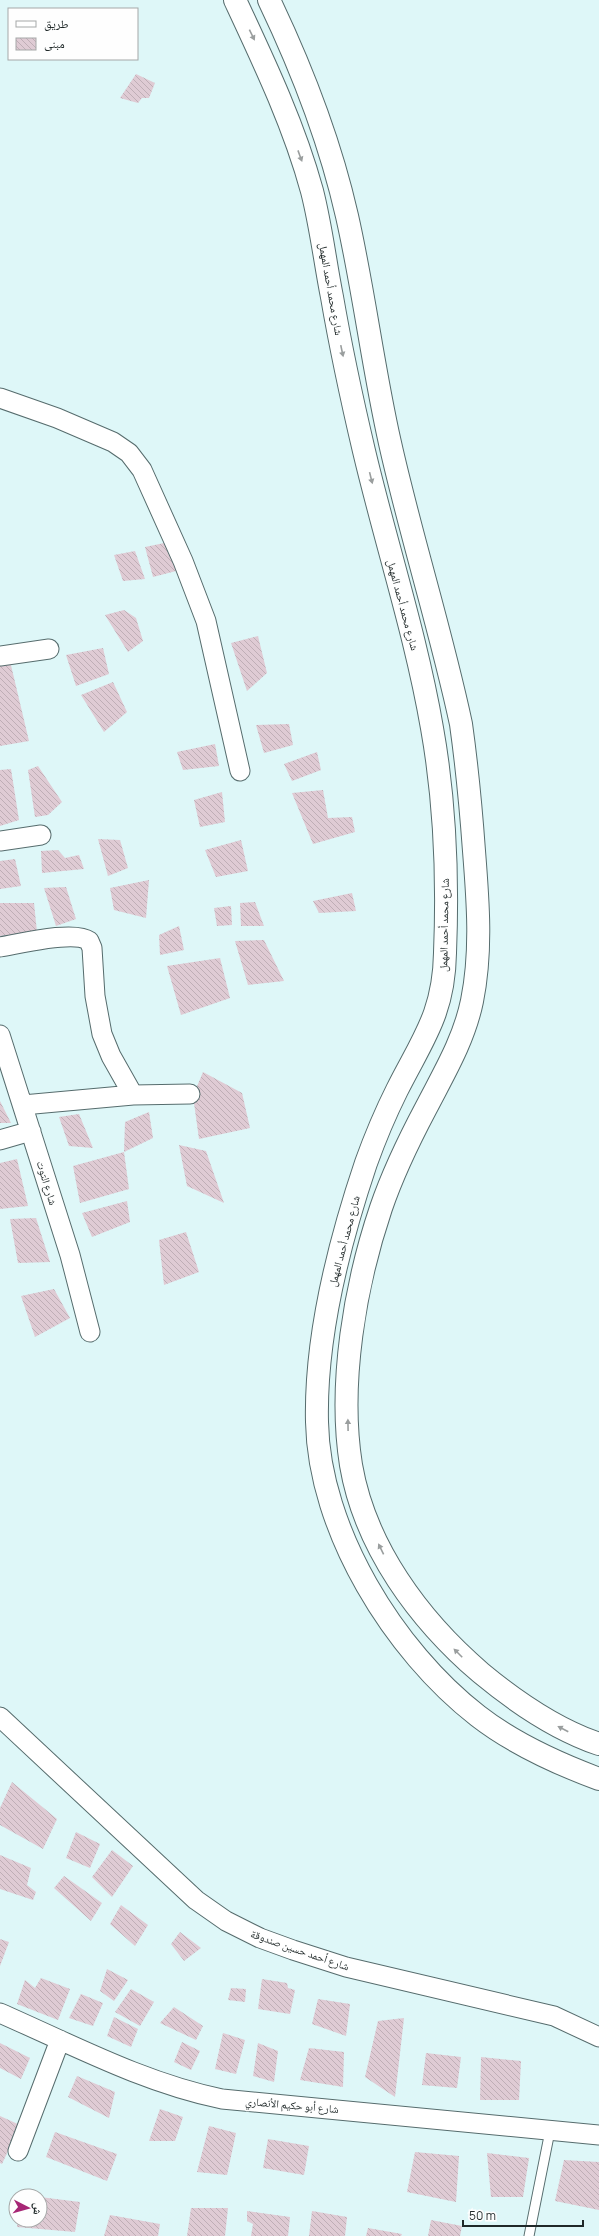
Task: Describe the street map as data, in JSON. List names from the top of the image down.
{
  "streets": {
    "main road": ["شارع محمد أحمد المهمل"],
    "street": ["شارع التوت", "شارع أحمد حسين صندوقة", "شارع أبو حكيم الأنصاري"]
  },
  "legend": ["طريق", "مبنى"],
  "scale_bar": "50 m",
  "north": "right"
}
